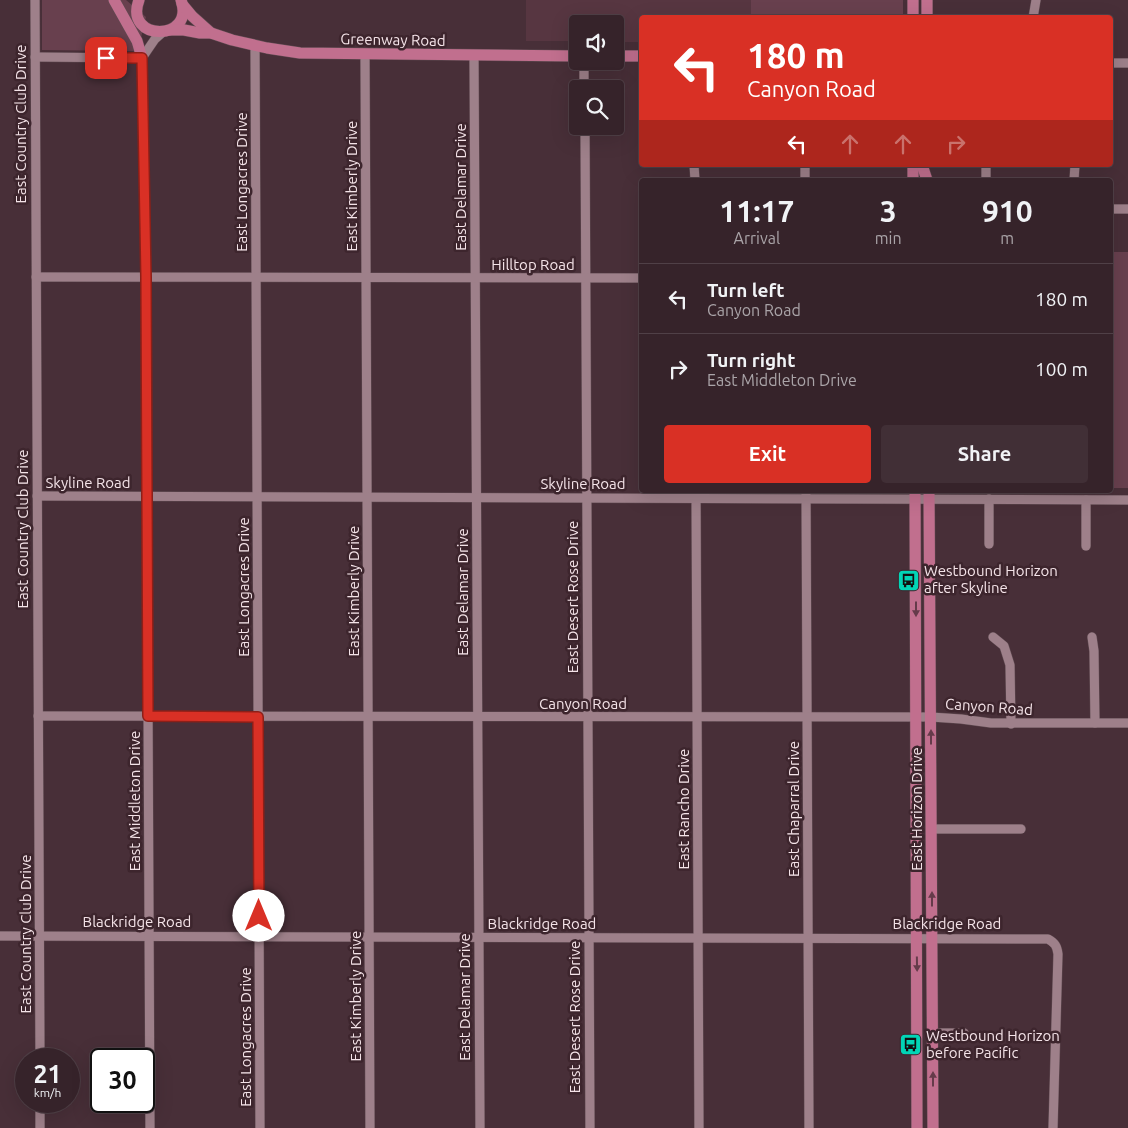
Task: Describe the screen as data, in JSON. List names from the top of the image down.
{
  "streets": {
    "main road": ["Greenway Road", "East Horizon Drive"],
    "street": [
      "East Country Club Drive",
      "East Longacres Drive",
      "East Kimberly Drive",
      "East Delamar Drive",
      "Hilltop Road",
      "Skyline Road",
      "East Desert Rose Drive",
      "Canyon Road",
      "East Middleton Drive",
      "East Rancho Drive",
      "East Chaparral Drive",
      "Blackridge Road"
    ]
  },
  "crossings": [
    ["Greenway Road", "East Longacres Drive"],
    ["Greenway Road", "East Kimberly Drive"],
    ["Greenway Road", "East Delamar Drive"],
    ["East Country Club Drive", "Hilltop Road"],
    ["East Country Club Drive", "Skyline Road"],
    ["East Country Club Drive", "Canyon Road"],
    ["East Country Club Drive", "Blackridge Road"],
    ["East Longacres Drive", "Hilltop Road"],
    ["East Longacres Drive", "Skyline Road"],
    ["East Longacres Drive", "Canyon Road"],
    ["East Longacres Drive", "Blackridge Road"],
    ["East Kimberly Drive", "Hilltop Road"],
    ["East Kimberly Drive", "Skyline Road"],
    ["East Kimberly Drive", "Canyon Road"],
    ["East Kimberly Drive", "Blackridge Road"],
    ["East Delamar Drive", "Hilltop Road"],
    ["East Delamar Drive", "Skyline Road"],
    ["East Delamar Drive", "Canyon Road"],
    ["East Delamar Drive", "Blackridge Road"],
    ["Hilltop Road", "East Desert Rose Drive"],
    ["Hilltop Road", "East Middleton Drive"],
    ["Skyline Road", "East Desert Rose Drive"],
    ["Skyline Road", "East Middleton Drive"],
    ["Skyline Road", "East Rancho Drive"],
    ["Skyline Road", "East Chaparral Drive"],
    ["Skyline Road", "East Horizon Drive"],
    ["East Desert Rose Drive", "Canyon Road"],
    ["East Desert Rose Drive", "Blackridge Road"],
    ["Canyon Road", "East Middleton Drive"],
    ["Canyon Road", "East Rancho Drive"],
    ["Canyon Road", "East Chaparral Drive"],
    ["Canyon Road", "East Horizon Drive"],
    ["East Middleton Drive", "Blackridge Road"],
    ["East Rancho Drive", "Blackridge Road"],
    ["East Chaparral Drive", "Blackridge Road"],
    ["East Horizon Drive", "Blackridge Road"]
  ],
  "places": {
    "bus stop": ["Westbound Horizon after Skyline", "Westbound Horizon before Pacific"]
  },
  "page": {
    "turn": ["180 m", "Canyon Road"],
    "eta": [
      "11:17",
      "Arrival",
      "3",
      "min",
      "910",
      "m"
    ],
    "list": [
      {
        "name": "Turn left",
        "note": "Canyon Road",
        "value": "180 m"
      },
      {
        "name": "Turn right",
        "note": "East Middleton Drive",
        "value": "100 m"
      }
    ],
    "buttons": ["Exit", "Share"],
    "speed": "21 km/h",
    "limit": "30"
  }
}
